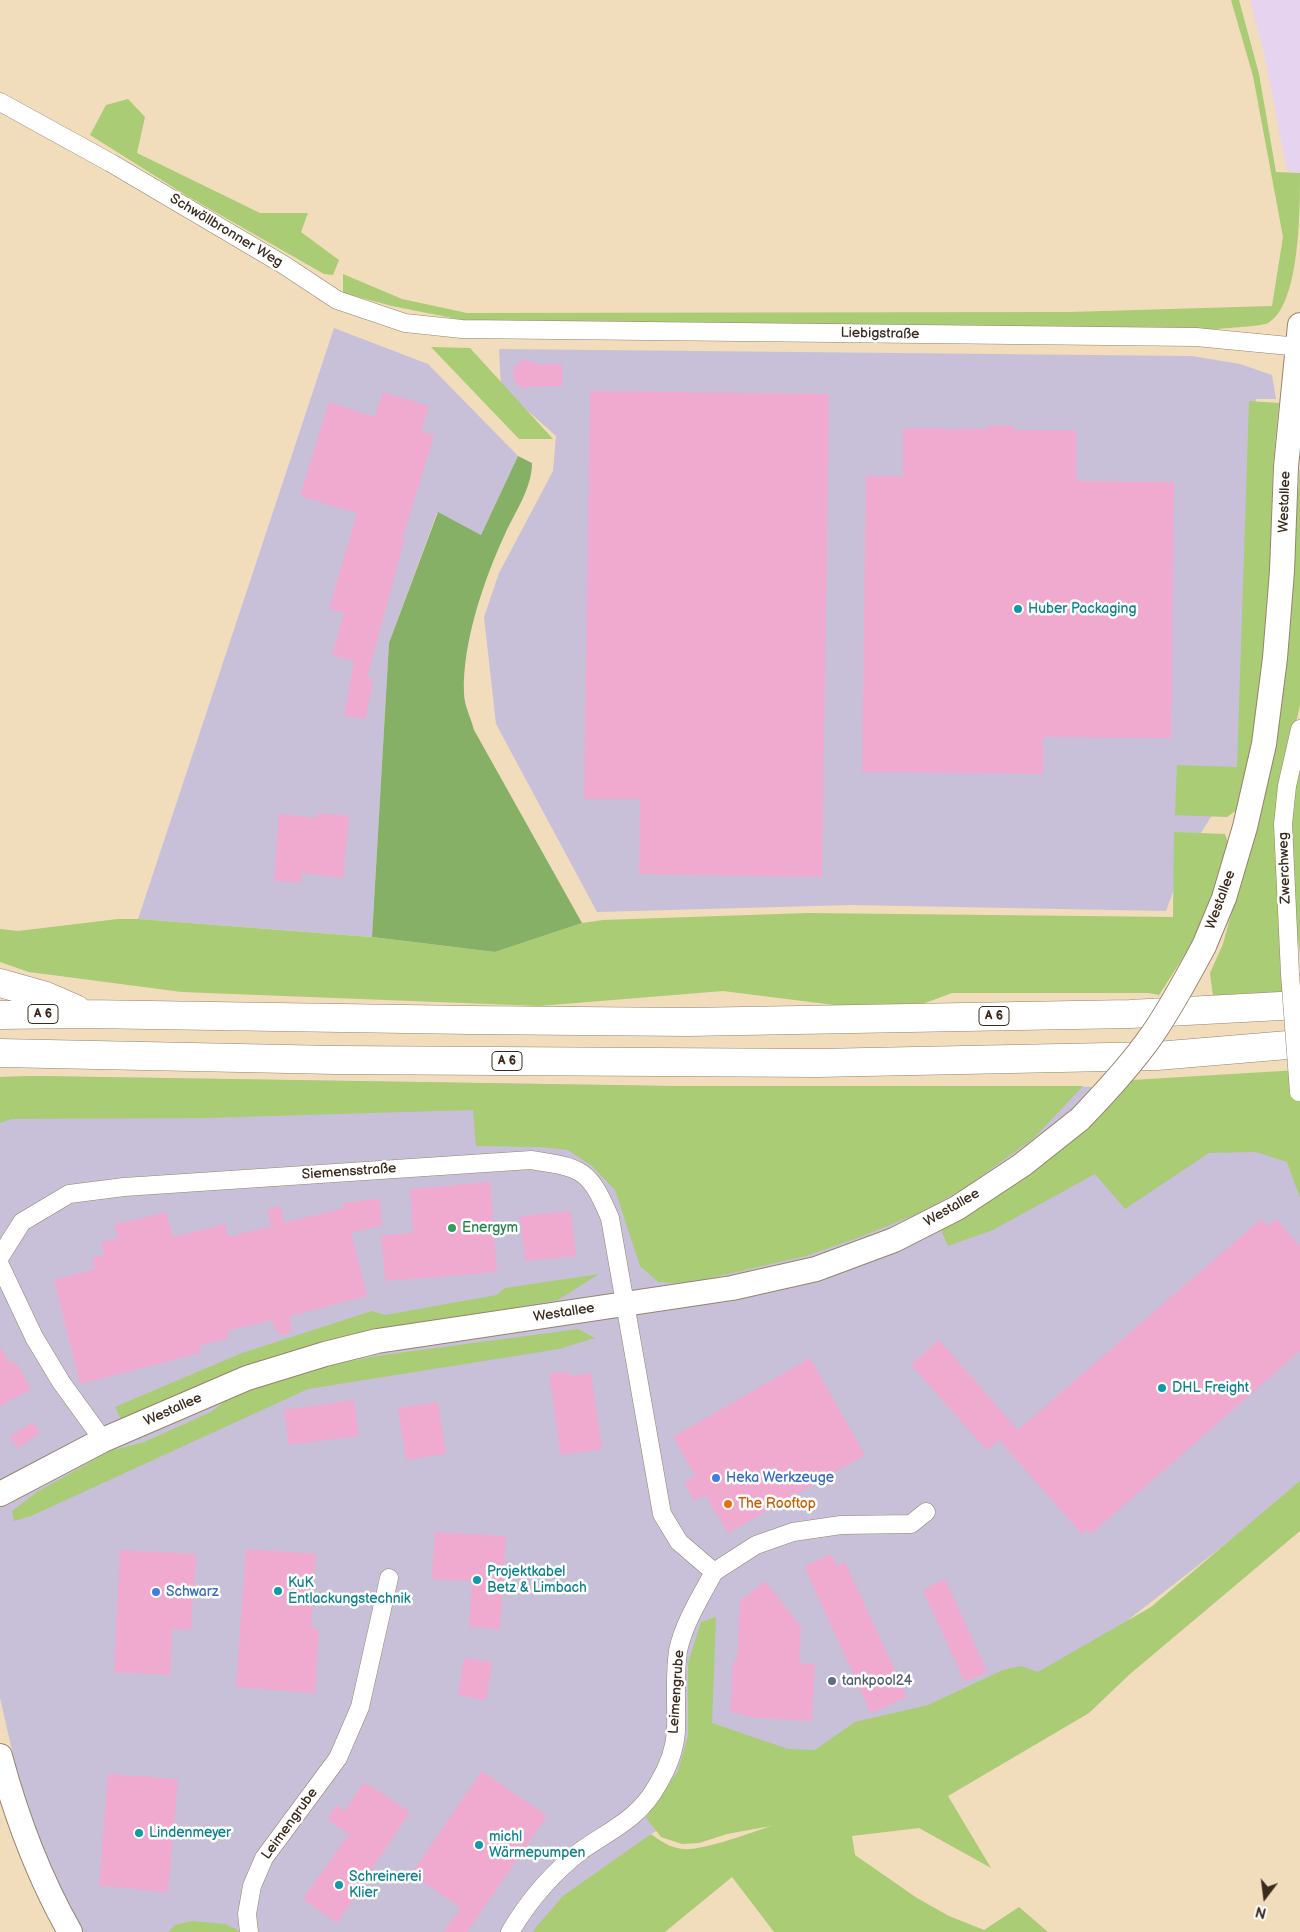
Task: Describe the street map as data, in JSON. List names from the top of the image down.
{
  "streets": {
    "highway": ["A 6"],
    "main road": ["Westallee"],
    "street": [
      "Schwöllbronner Weg",
      "Liebigstraße",
      "Zwerchweg",
      "Siemensstraße",
      "Leimengrube"
    ]
  },
  "crossings": [
    ["Schwöllbronner Weg", "Liebigstraße"],
    ["Liebigstraße", "Westallee"],
    ["Westallee", "Siemensstraße"]
  ],
  "places": [
    "Huber Packaging",
    "Energym",
    "DHL Freight",
    "Heka Werkzeuge",
    "The Rooftop",
    "Projektkabel Betz & Limbach",
    "KuK Entlackungstechnik",
    "Schwarz",
    "tankpool24",
    "Lindenmeyer",
    "michl Wärmepumpen",
    "Schreinerei Klier"
  ],
  "north": "bottom"
}
